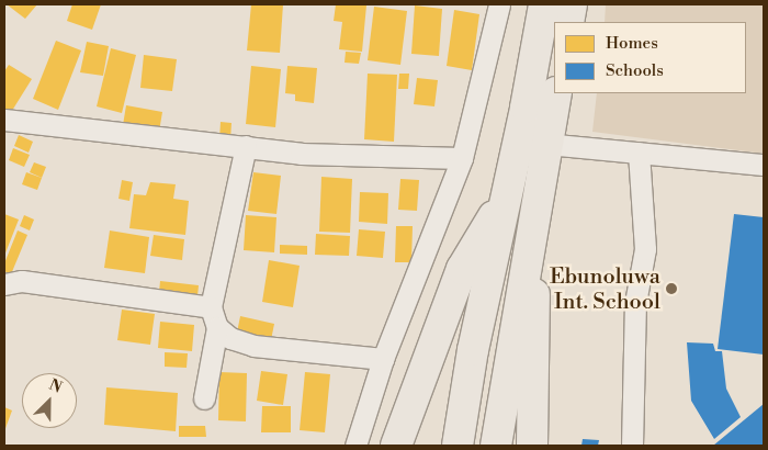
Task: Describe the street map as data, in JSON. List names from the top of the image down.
{
  "places": ["Ebunoluwa Int. School"],
  "legend": ["Homes", "Schools"],
  "north": "top right"
}
